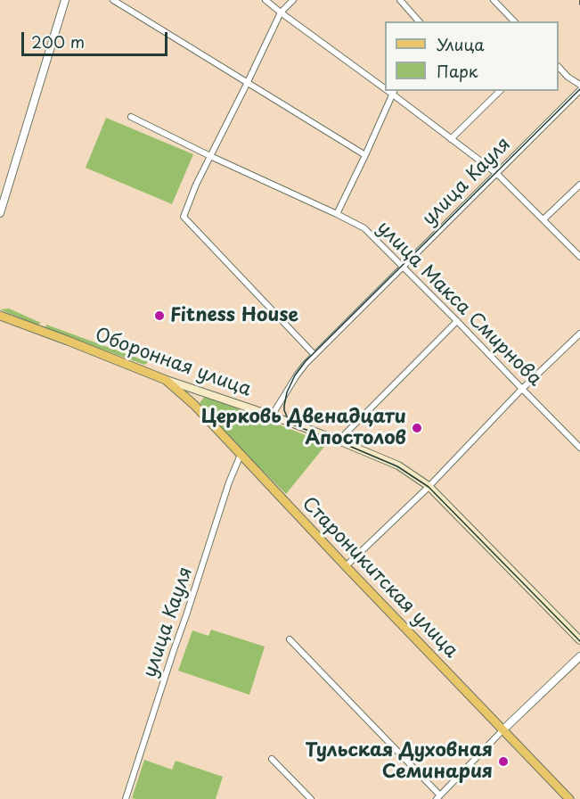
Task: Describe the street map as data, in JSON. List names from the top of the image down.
{
  "streets": {
    "main road": ["Оборонная улица", "Староникитская улица"],
    "street": ["улица Кауля", "улица Макса Смирнова"]
  },
  "crossings": [
    ["улица Кауля", "улица Макса Смирнова"],
    ["улица Кауля", "Оборонная улица"],
    ["улица Кауля", "Староникитская улица"],
    ["Оборонная улица", "Староникитская улица"]
  ],
  "places": ["Fitness House", "Церковь Двенадцати Апостолов", "Тульская Духовная Семинария"],
  "legend": ["Улица", "Парк"],
  "scale_bar": "200 m"
}
